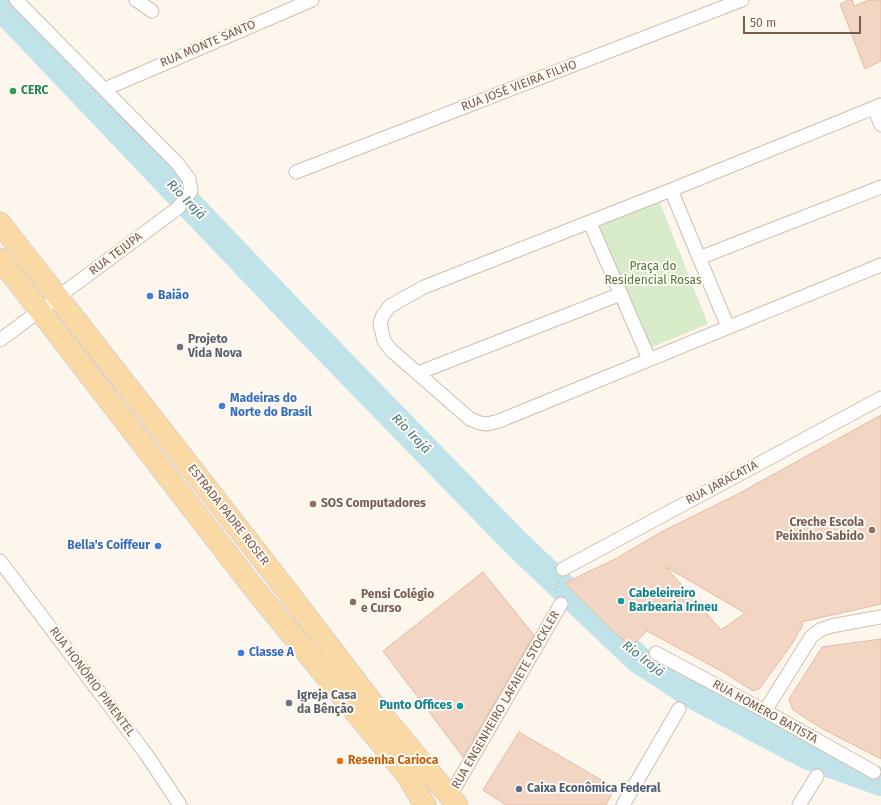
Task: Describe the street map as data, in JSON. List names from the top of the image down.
{
  "streets": {
    "main road": ["ESTRADA PADRE ROSER"],
    "street": [
      "RUA MONTE SANTO",
      "RUA JOSÉ VIEIRA FILHO",
      "RUA TEJUPA",
      "RUA JARACATIA",
      "RUA HONÓRIO PIMENTEL",
      "RUA ENGENHEIRO LAFAIETE STOCKLER",
      "RUA HOMERO BATISTA"
    ]
  },
  "crossings": [
    ["RUA MONTE SANTO", "RUA TEJUPA"],
    ["RUA TEJUPA", "ESTRADA PADRE ROSER"],
    ["ESTRADA PADRE ROSER", "RUA ENGENHEIRO LAFAIETE STOCKLER"]
  ],
  "water": ["Rio Irajá"],
  "parks": ["Praça do Residencial Rosas"],
  "places": [
    "CERC",
    "Baião",
    "Projeto Vida Nova",
    "Madeiras do Norte do Brasil",
    "SOS Computadores",
    "Creche Escola Peixinho Sabido",
    "Bella's Coiffeur",
    "Cabeleireiro Barbearia Irineu",
    "Pensi Colégio e Curso",
    "Classe A",
    "Igreja Casa da Bênção",
    "Punto Offices",
    "Resenha Carioca",
    "Caixa Econômica Federal"
  ],
  "scale_bar": "50 m"
}
